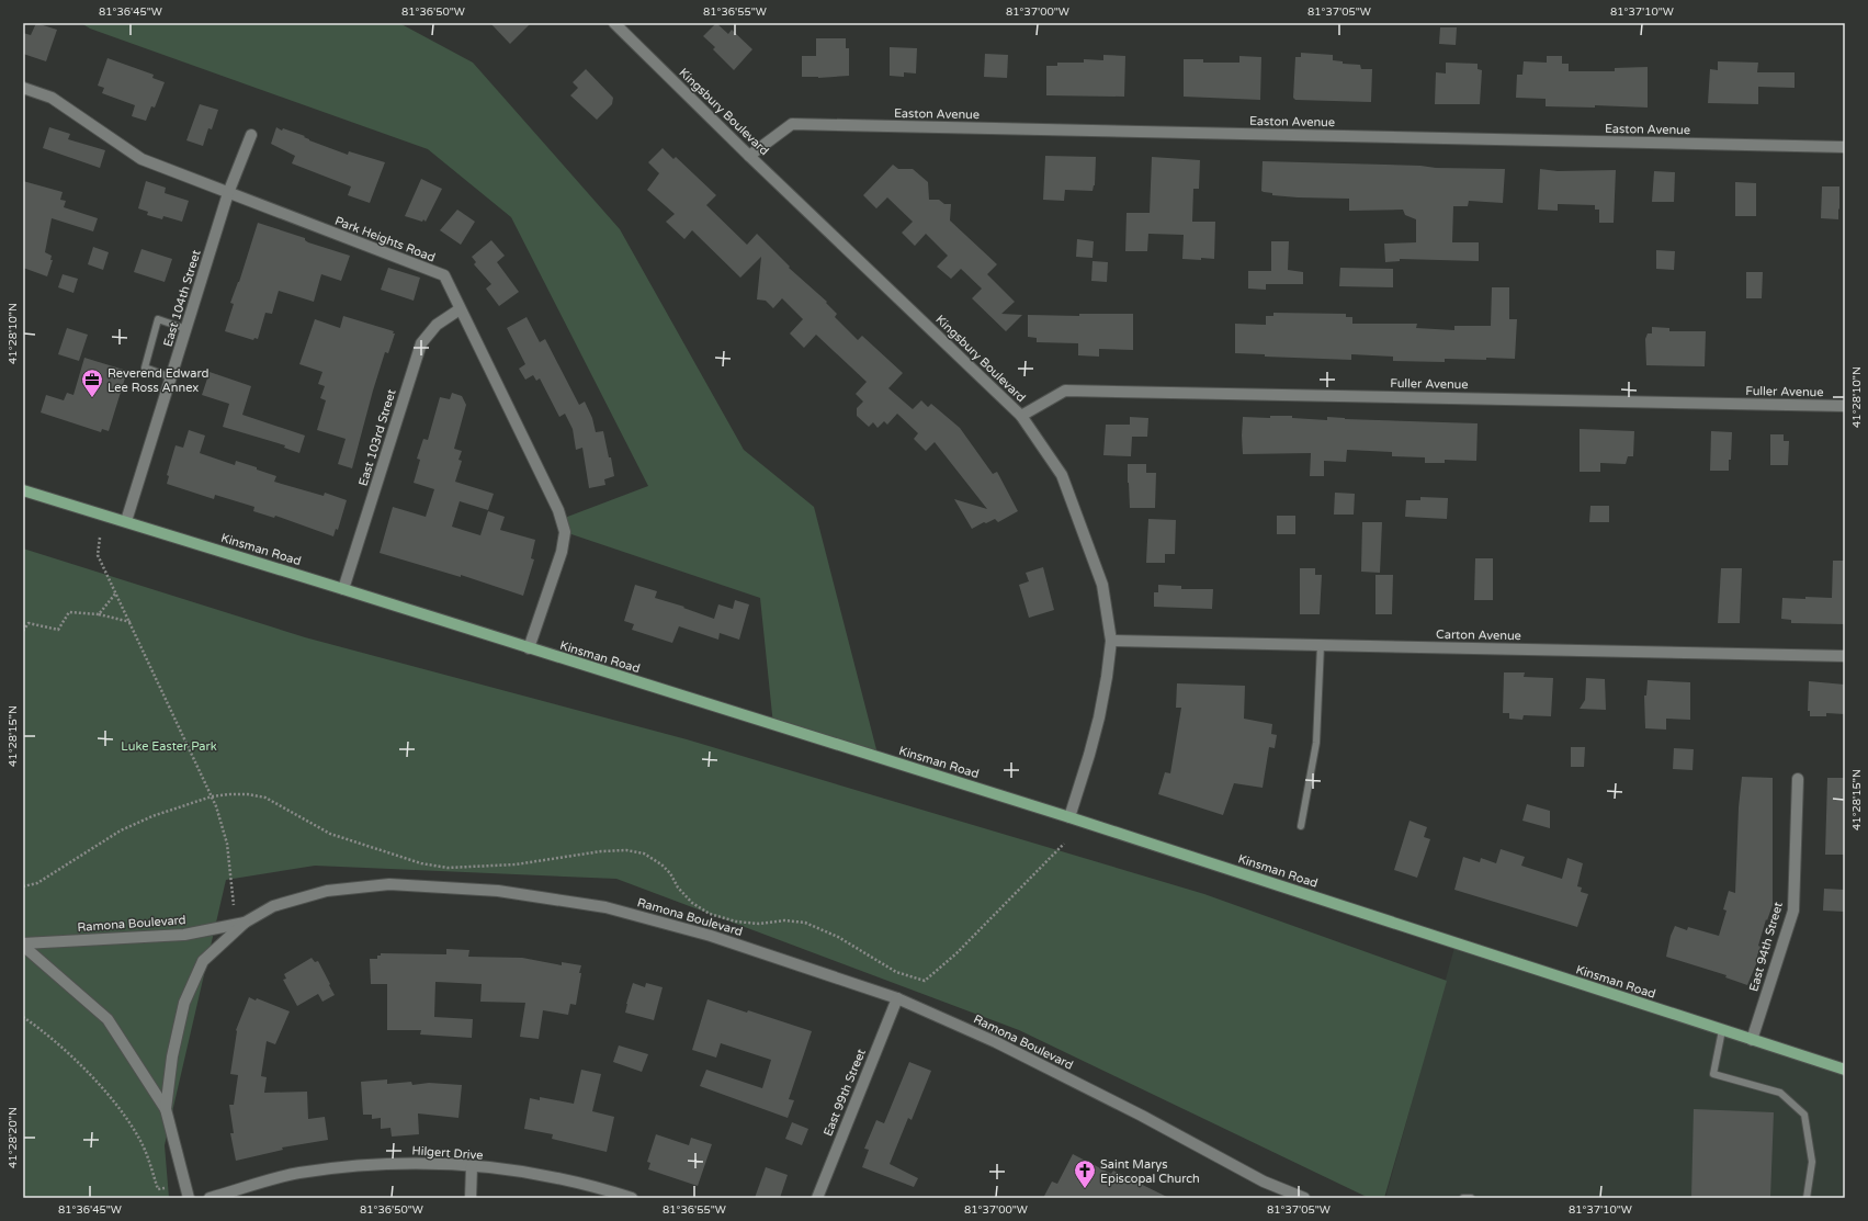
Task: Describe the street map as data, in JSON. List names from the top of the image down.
{
  "streets": {
    "main road": ["Kinsman Road"],
    "street": [
      "Kingsbury Boulevard",
      "Easton Avenue",
      "Park Heights Road",
      "East 104th Street",
      "Fuller Avenue",
      "East 103rd Street",
      "Carton Avenue",
      "Ramona Boulevard",
      "East 94th Street",
      "East 99th Street",
      "Hilgert Drive"
    ]
  },
  "crossings": [
    ["Kingsbury Boulevard", "Easton Avenue"],
    ["Kingsbury Boulevard", "Fuller Avenue"],
    ["Kingsbury Boulevard", "Kinsman Road"],
    ["Kingsbury Boulevard", "Carton Avenue"],
    ["Park Heights Road", "East 104th Street"],
    ["Park Heights Road", "East 103rd Street"],
    ["Park Heights Road", "Kinsman Road"],
    ["East 104th Street", "Kinsman Road"],
    ["East 103rd Street", "Kinsman Road"],
    ["Kinsman Road", "East 94th Street"],
    ["Ramona Boulevard", "East 99th Street"]
  ],
  "parks": ["Luke Easter Park"],
  "places": {
    "office": ["Reverend Edward Lee Ross Annex"],
    "church": ["Saint Marys Episcopal Church"]
  },
  "coordinates": [
    "81°36'45\"W",
    "81°36'50\"W",
    "81°36'55\"W",
    "81°37'00\"W",
    "81°37'05\"W",
    "81°37'10\"W",
    "41°28'10\"N",
    "41°28'15\"N",
    "41°28'20\"N"
  ]
}
